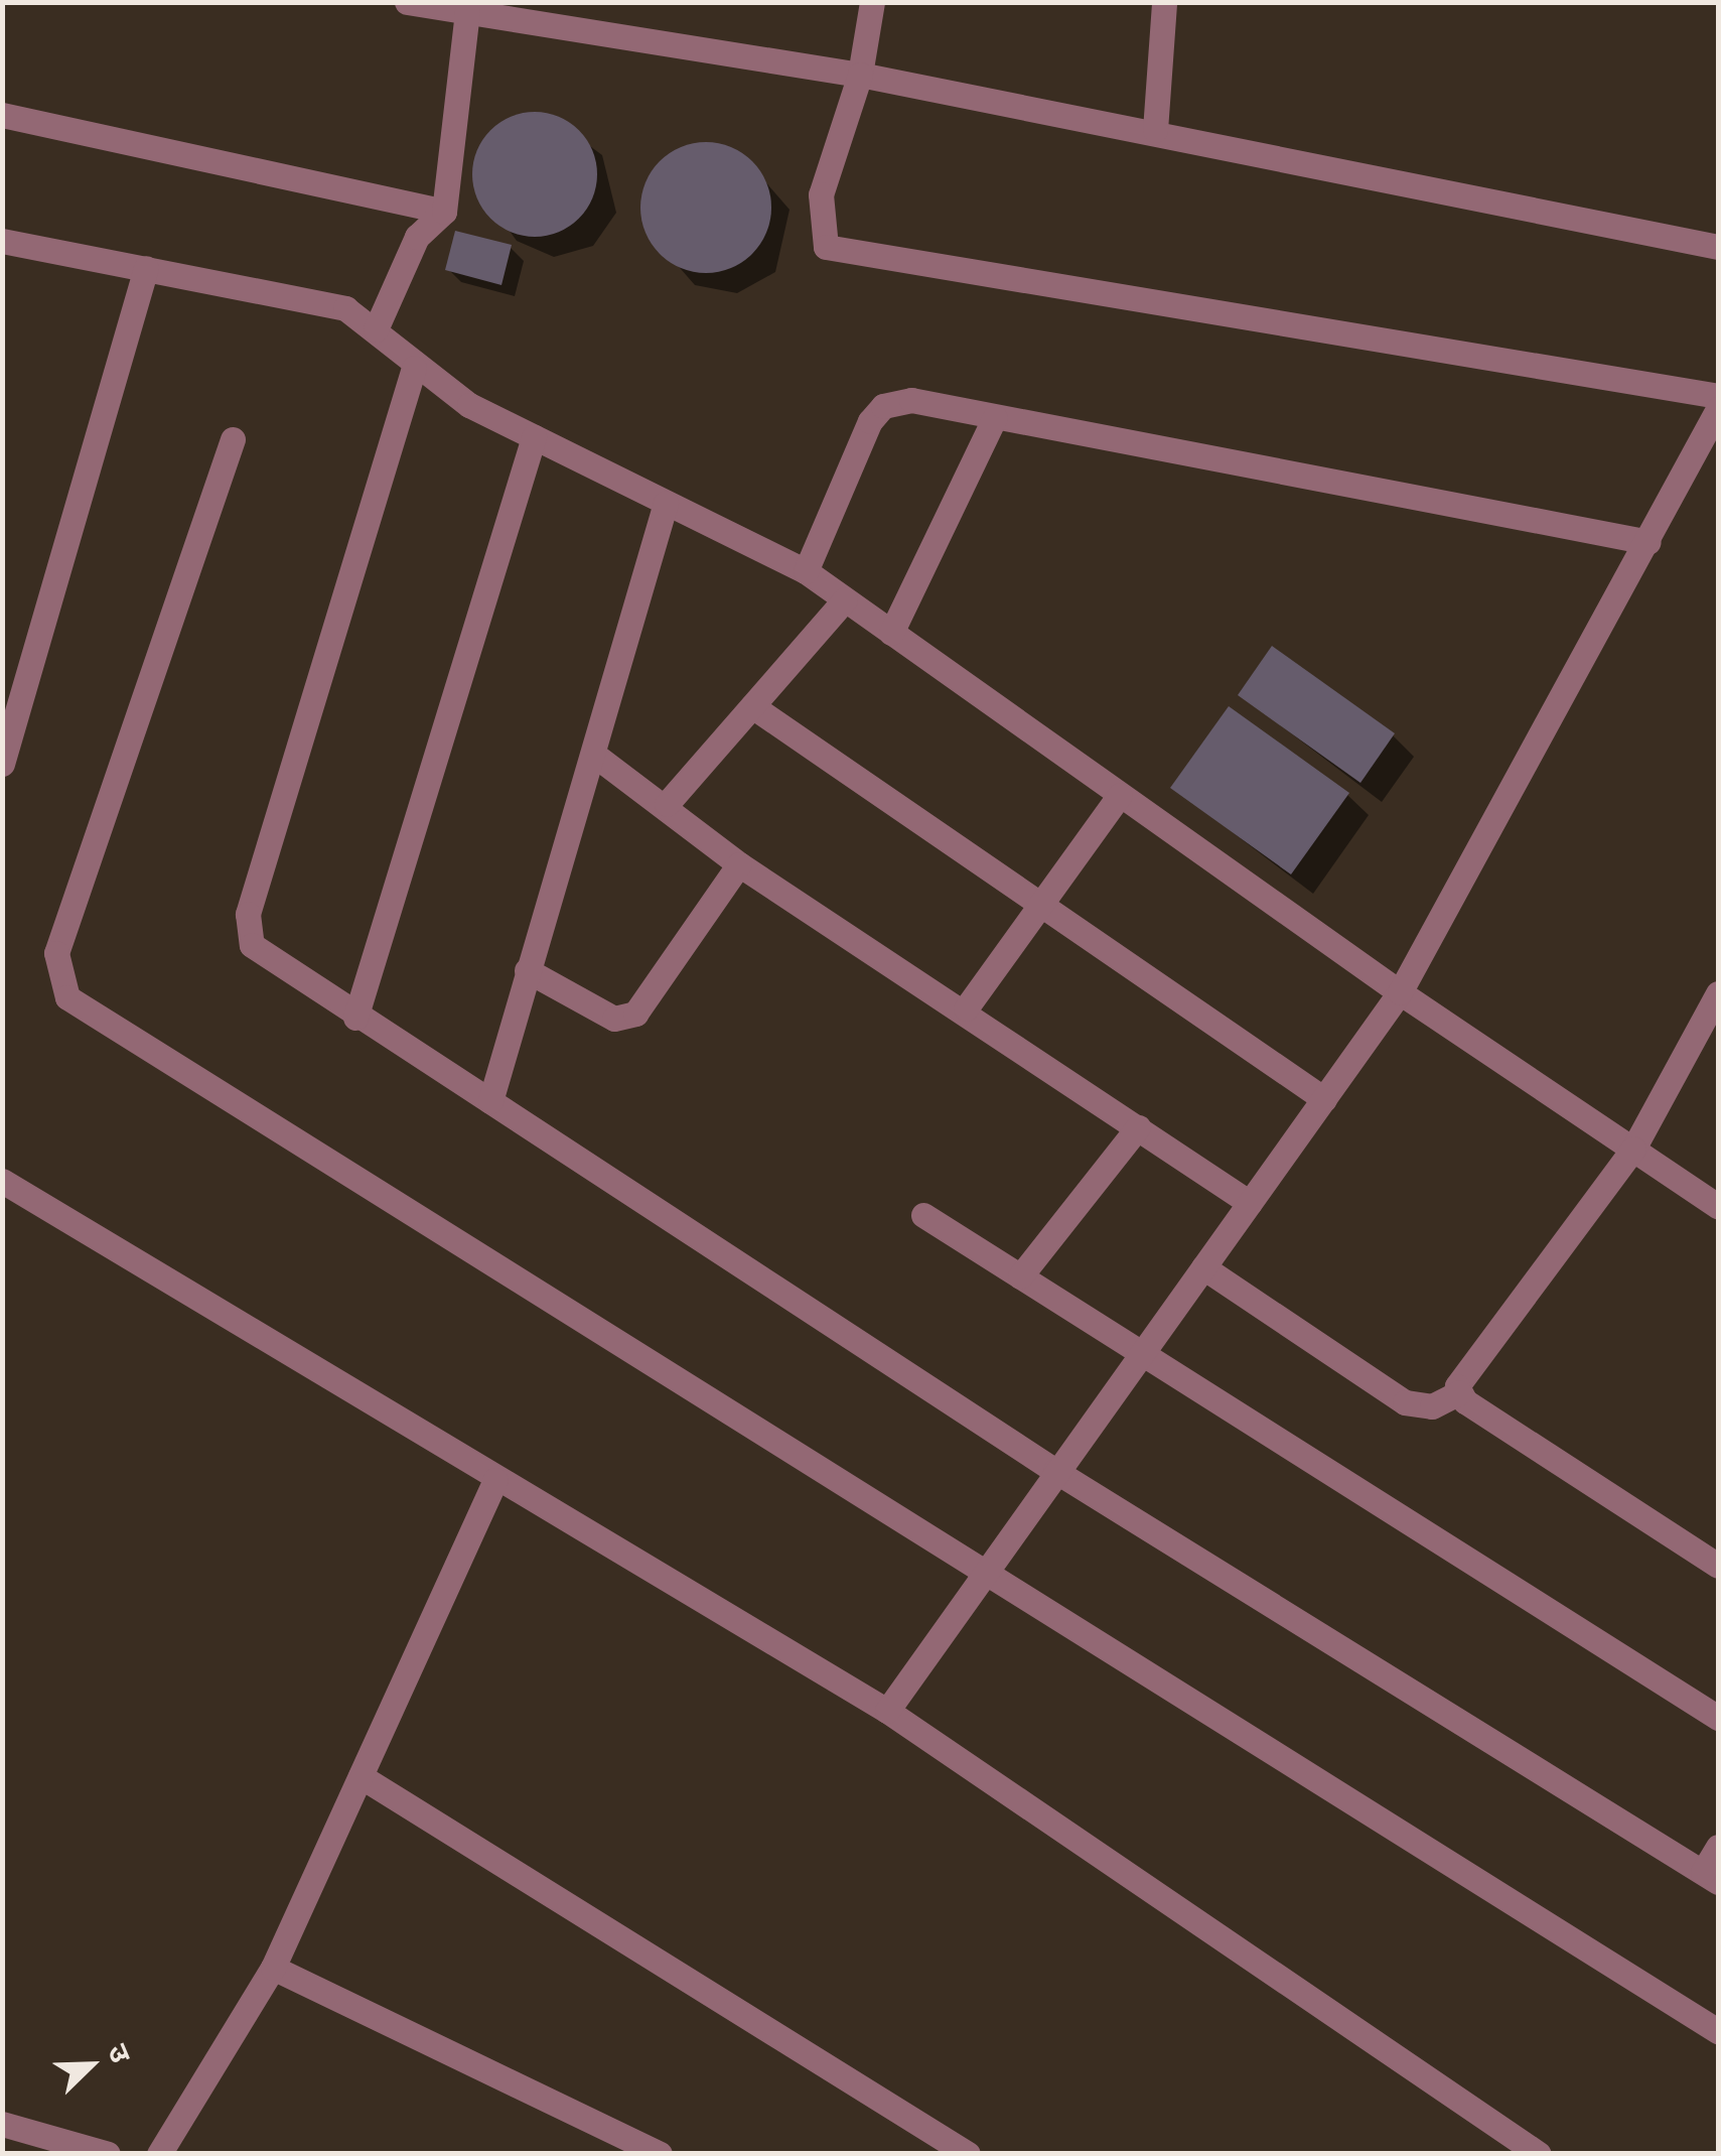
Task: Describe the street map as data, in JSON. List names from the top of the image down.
{
  "north": "top right"
}
